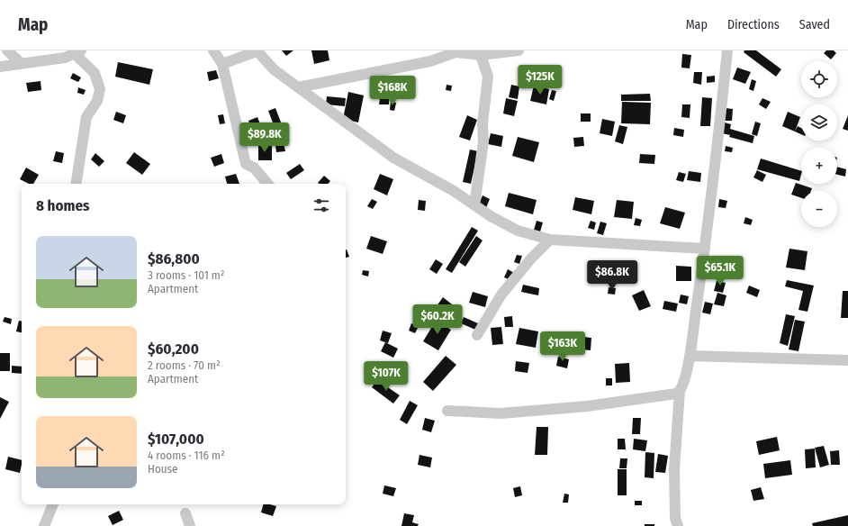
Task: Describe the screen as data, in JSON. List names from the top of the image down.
{
  "page": {
    "header": "Map",
    "nav": ["Map", "Directions", "Saved"],
    "map_buttons": ["+", "−"],
    "price": [
      "$125K",
      "$168K",
      "$89.8K",
      "$65.1K",
      "$86.8K",
      "$60.2K",
      "$163K",
      "$107K"
    ],
    "heading": "8 homes",
    "list": [
      {
        "name": "$86,800",
        "note": "3 rooms · 101 m² · Apartment"
      },
      {
        "name": "$60,200",
        "note": "2 rooms · 70 m² · Apartment"
      },
      {
        "name": "$107,000",
        "note": "4 rooms · 116 m² · House"
      }
    ]
  }
}
